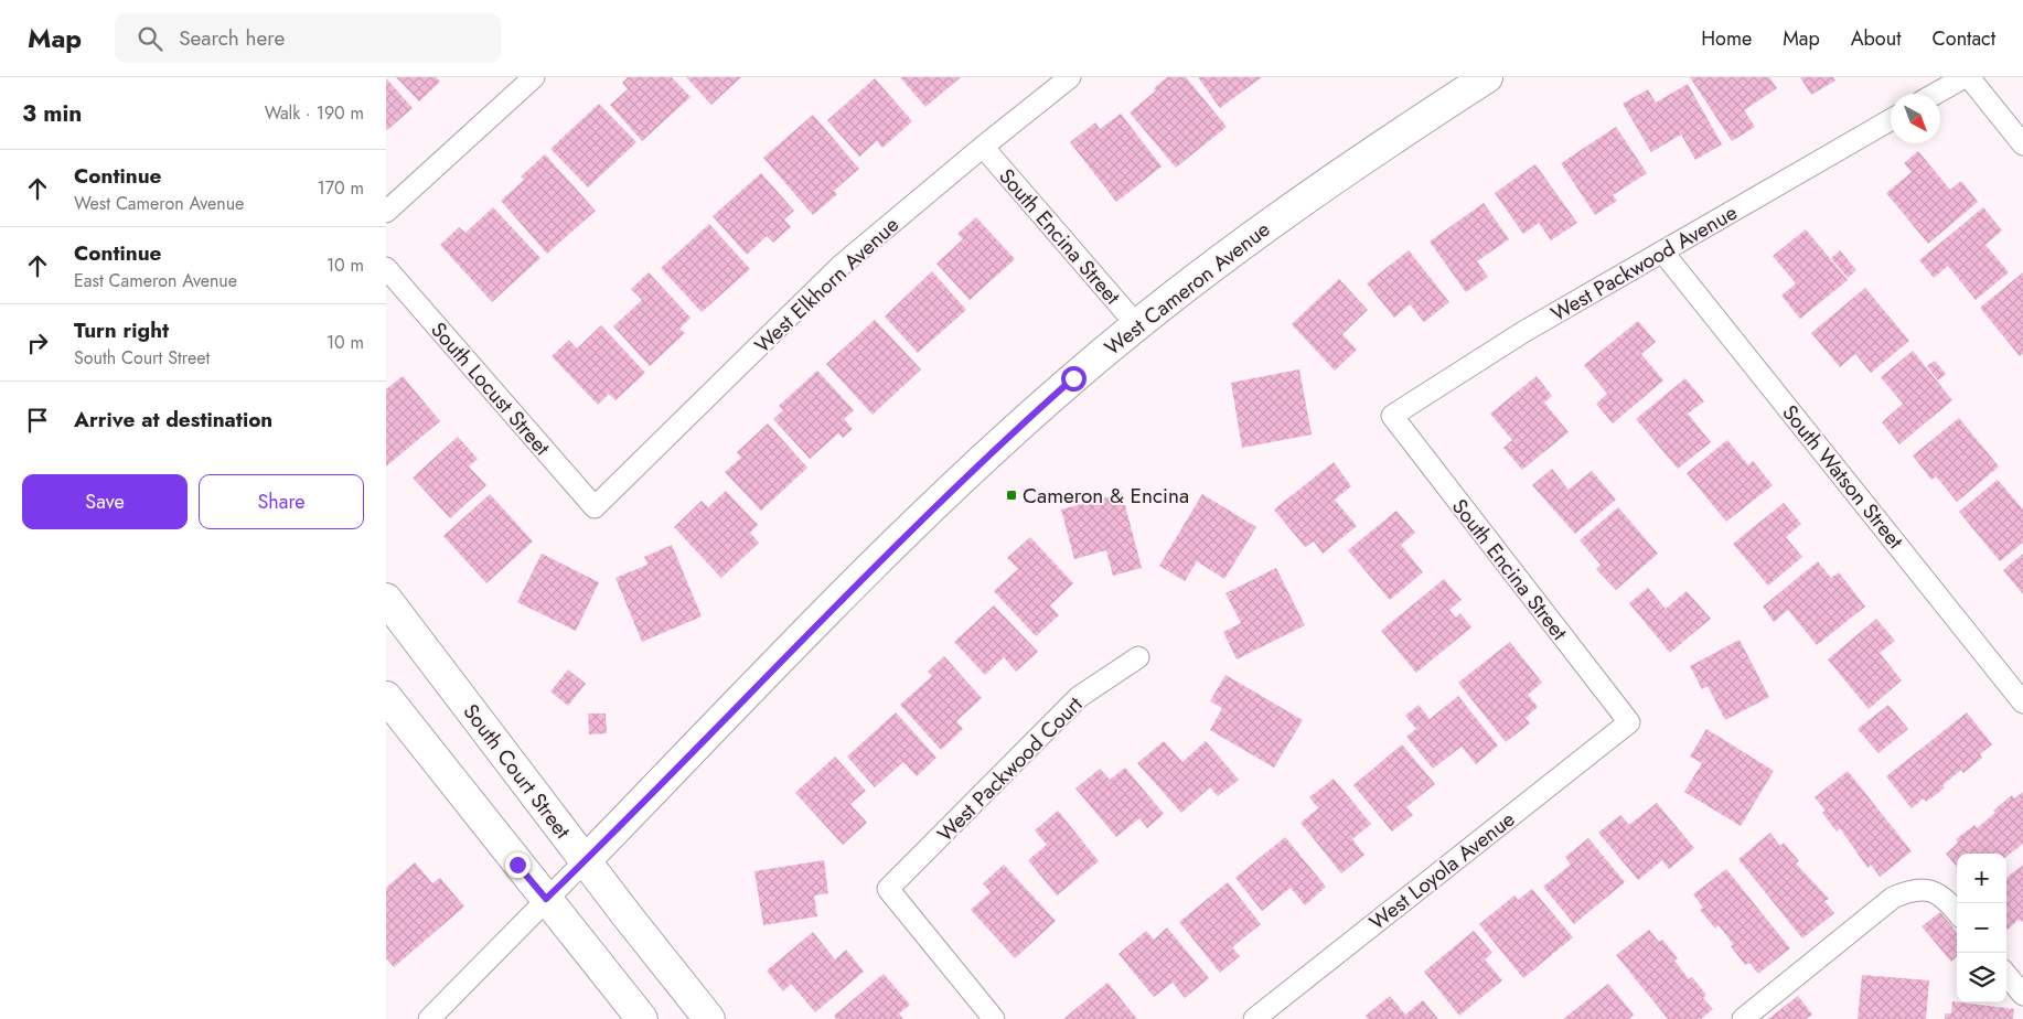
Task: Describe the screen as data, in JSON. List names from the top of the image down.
{
  "streets": {
    "street": [
      "South Encina Street",
      "West Packwood Avenue",
      "West Elkhorn Avenue",
      "West Cameron Avenue",
      "South Locust Street",
      "South Watson Street",
      "West Packwood Court",
      "South Court Street",
      "West Loyola Avenue"
    ]
  },
  "crossings": [
    ["South Encina Street", "West Packwood Avenue"],
    ["South Encina Street", "West Elkhorn Avenue"],
    ["South Encina Street", "West Cameron Avenue"],
    ["South Encina Street", "West Loyola Avenue"],
    ["West Packwood Avenue", "South Watson Street"],
    ["West Elkhorn Avenue", "South Locust Street"],
    ["West Cameron Avenue", "South Court Street"]
  ],
  "places": {
    "transit": ["Cameron & Encina"]
  },
  "north": "bottom right",
  "page": {
    "header": "Map",
    "search": "Search here",
    "nav": [
      "Home",
      "Map",
      "About",
      "Contact"
    ],
    "heading": ["3 min", "Walk · 190 m"],
    "list": [
      ["Continue", "West Cameron Avenue", "170 m"],
      ["Continue", "East Cameron Avenue", "10 m"],
      ["Turn right", "South Court Street", "10 m"],
      "Arrive at destination"
    ],
    "buttons": ["Save", "Share"],
    "map_buttons": ["+", "−"]
  }
}
